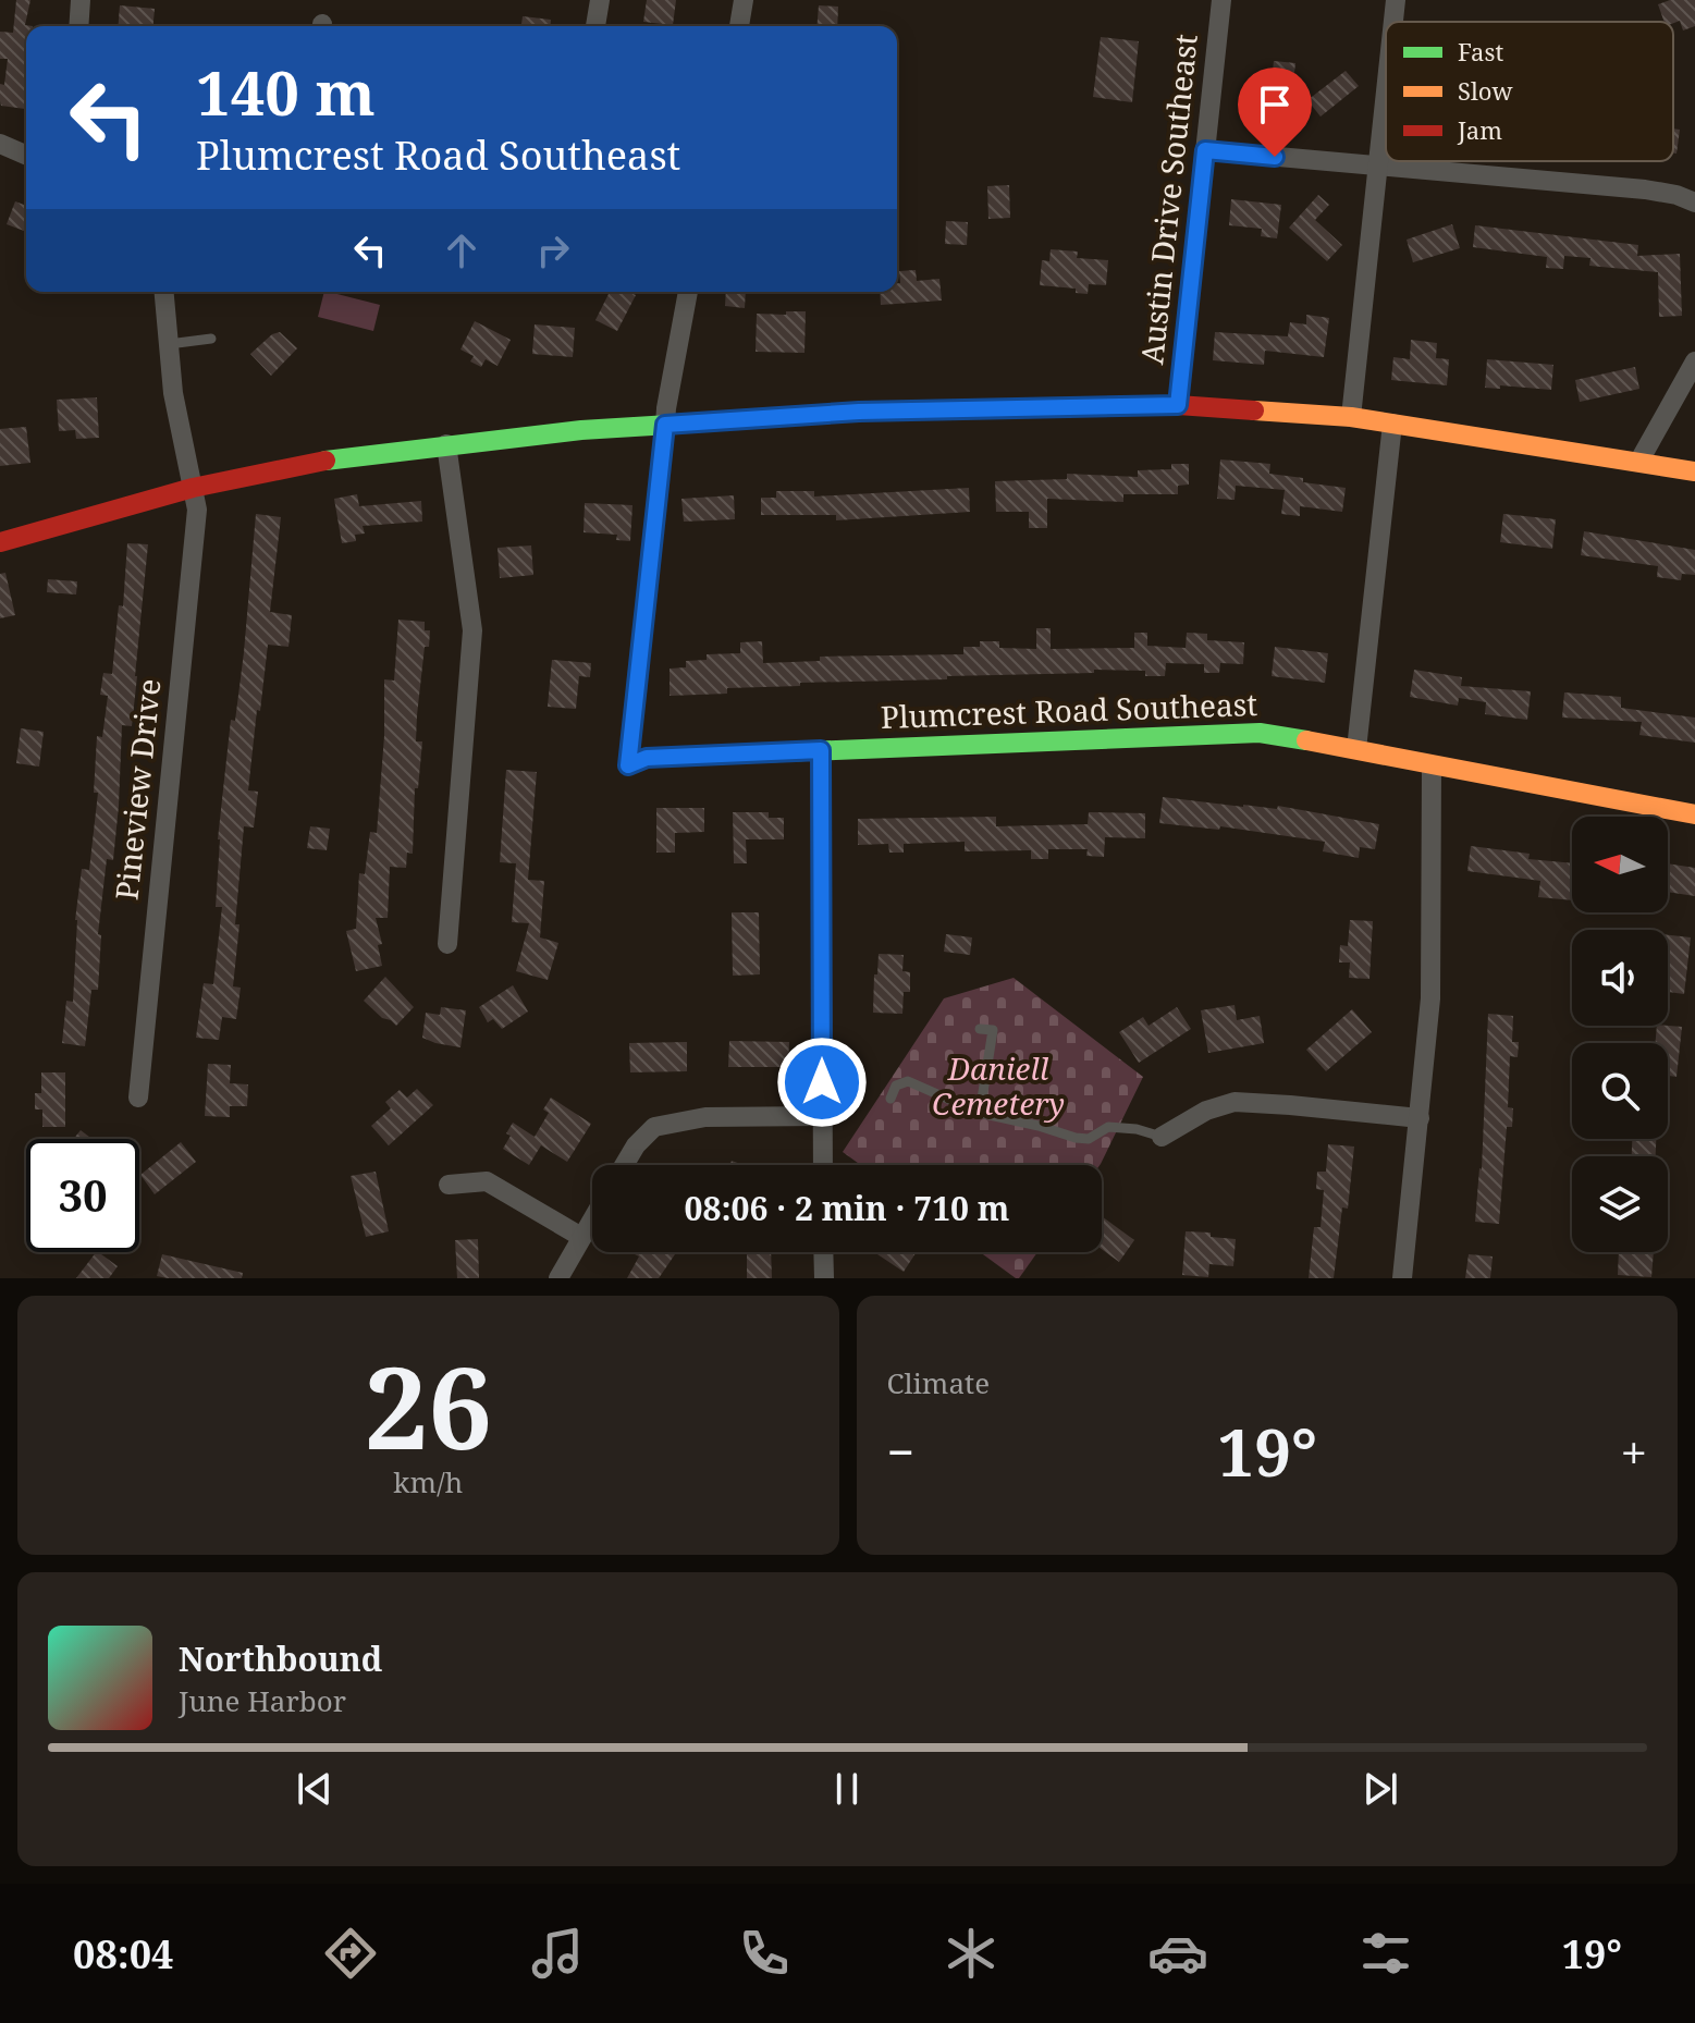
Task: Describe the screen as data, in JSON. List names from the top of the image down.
{
  "streets": {
    "street": ["Austin Drive Southeast", "Plumcrest Road Southeast", "Pineview Drive"]
  },
  "parks": ["Daniell Cemetery"],
  "legend": ["Fast", "Slow", "Jam"],
  "north": "left",
  "page": {
    "turn": ["140 m", "Plumcrest Road Southeast"],
    "limit": "30",
    "trip": "08:06 · 2 min · 710 m",
    "tile": [
      ["26", "km/h"],
      "Climate"
    ],
    "heat": ["−", "19°", "+"],
    "song": ["Northbound", "June Harbor"],
    "tabs": ["08:04", "19°"]
  }
}
